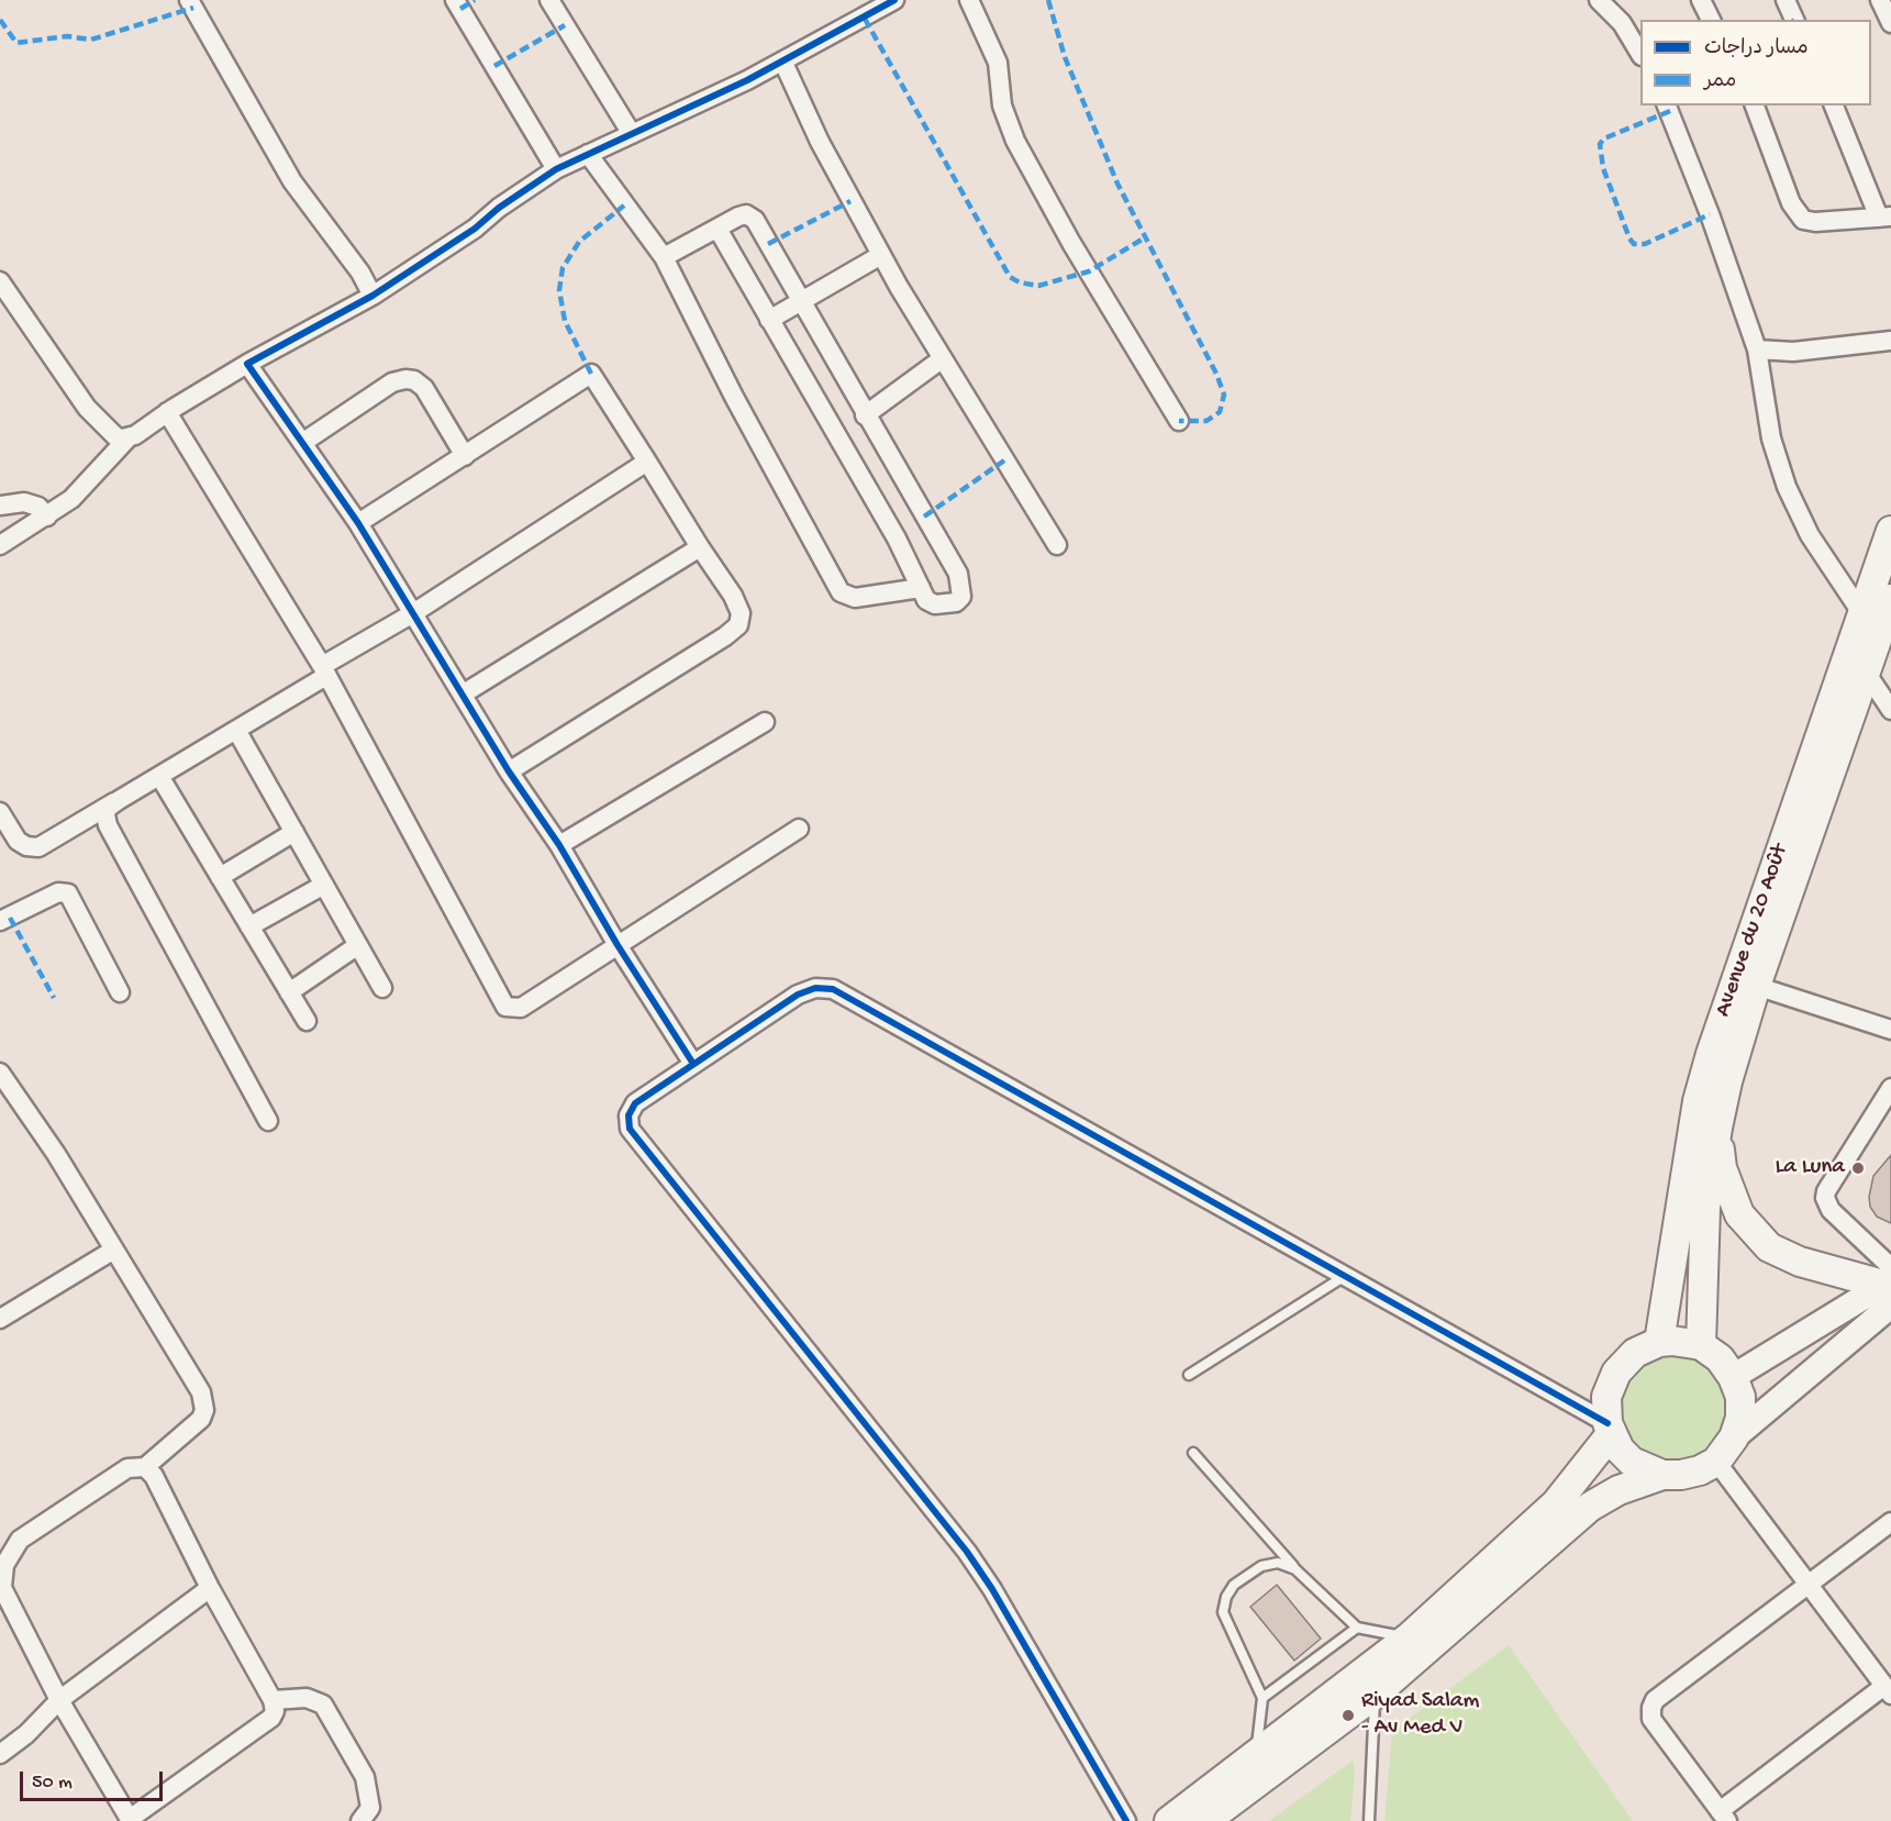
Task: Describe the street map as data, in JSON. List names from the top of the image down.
{
  "streets": {
    "main road": ["Avenue du 20 Août"]
  },
  "places": ["La Luna", "Riyad Salam - Av Med V"],
  "legend": ["مسار دراجات", "ممر"],
  "scale_bar": "50 m"
}
